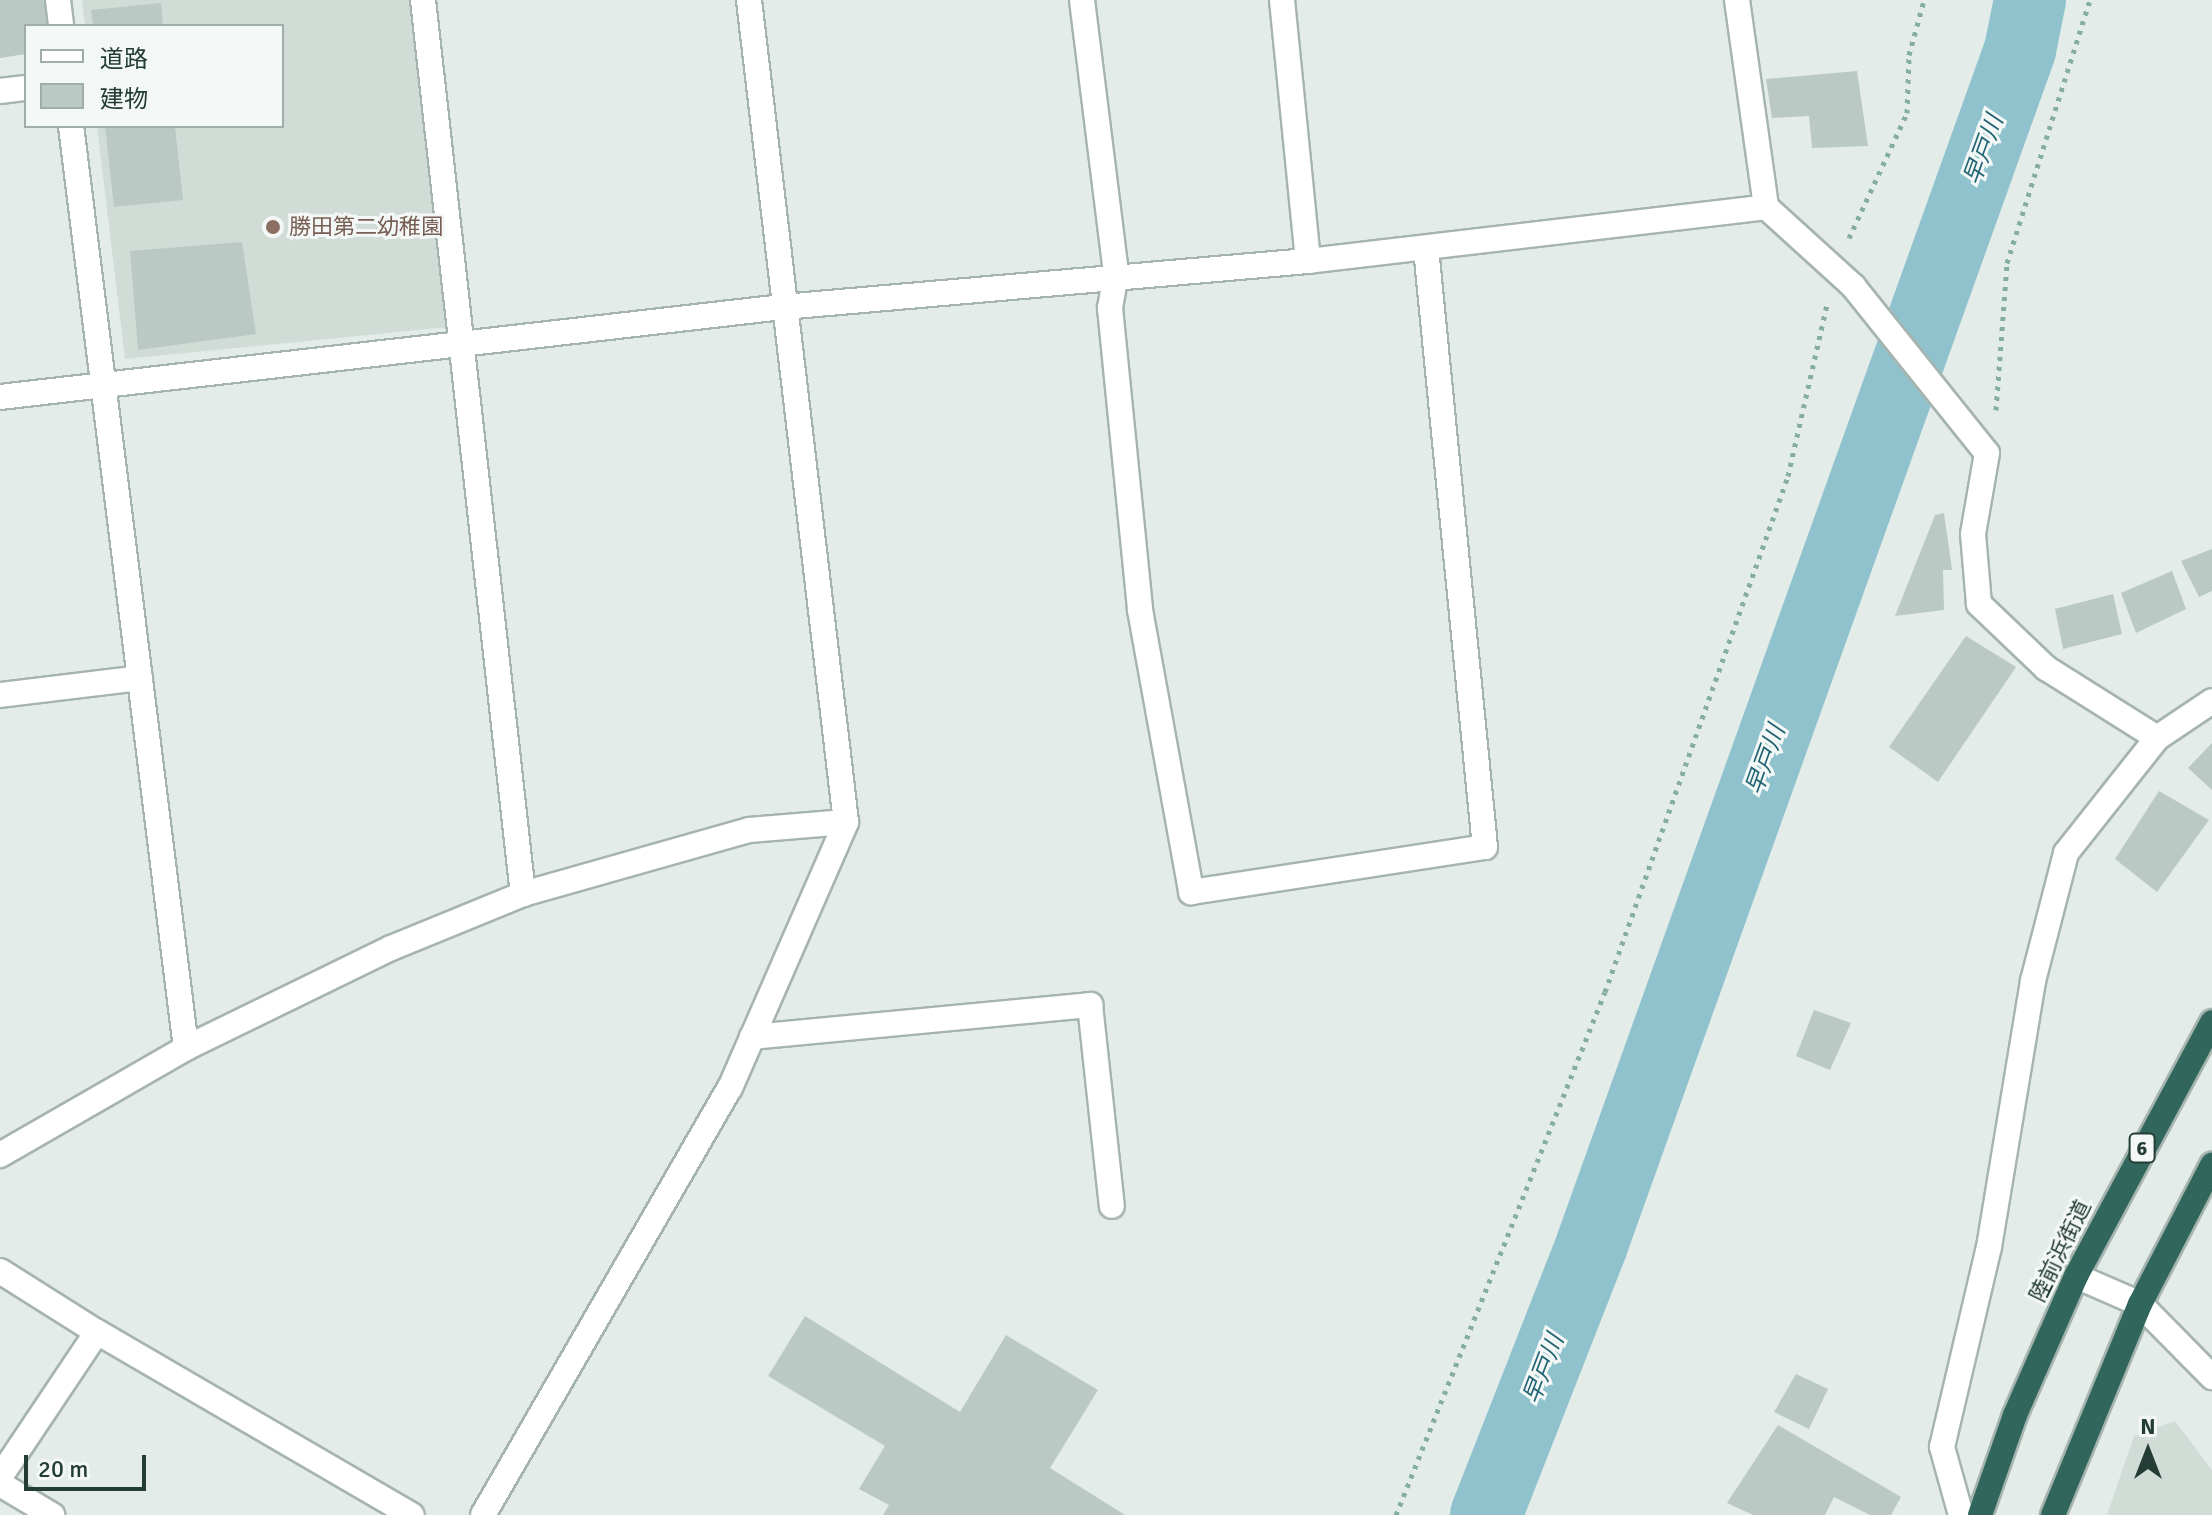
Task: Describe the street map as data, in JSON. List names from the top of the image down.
{
  "streets": {
    "highway": ["6", "陸前浜街道"]
  },
  "water": ["早戸川"],
  "places": ["勝田第二幼稚園"],
  "legend": ["道路", "建物"],
  "scale_bar": "20 m",
  "north": "top"
}
